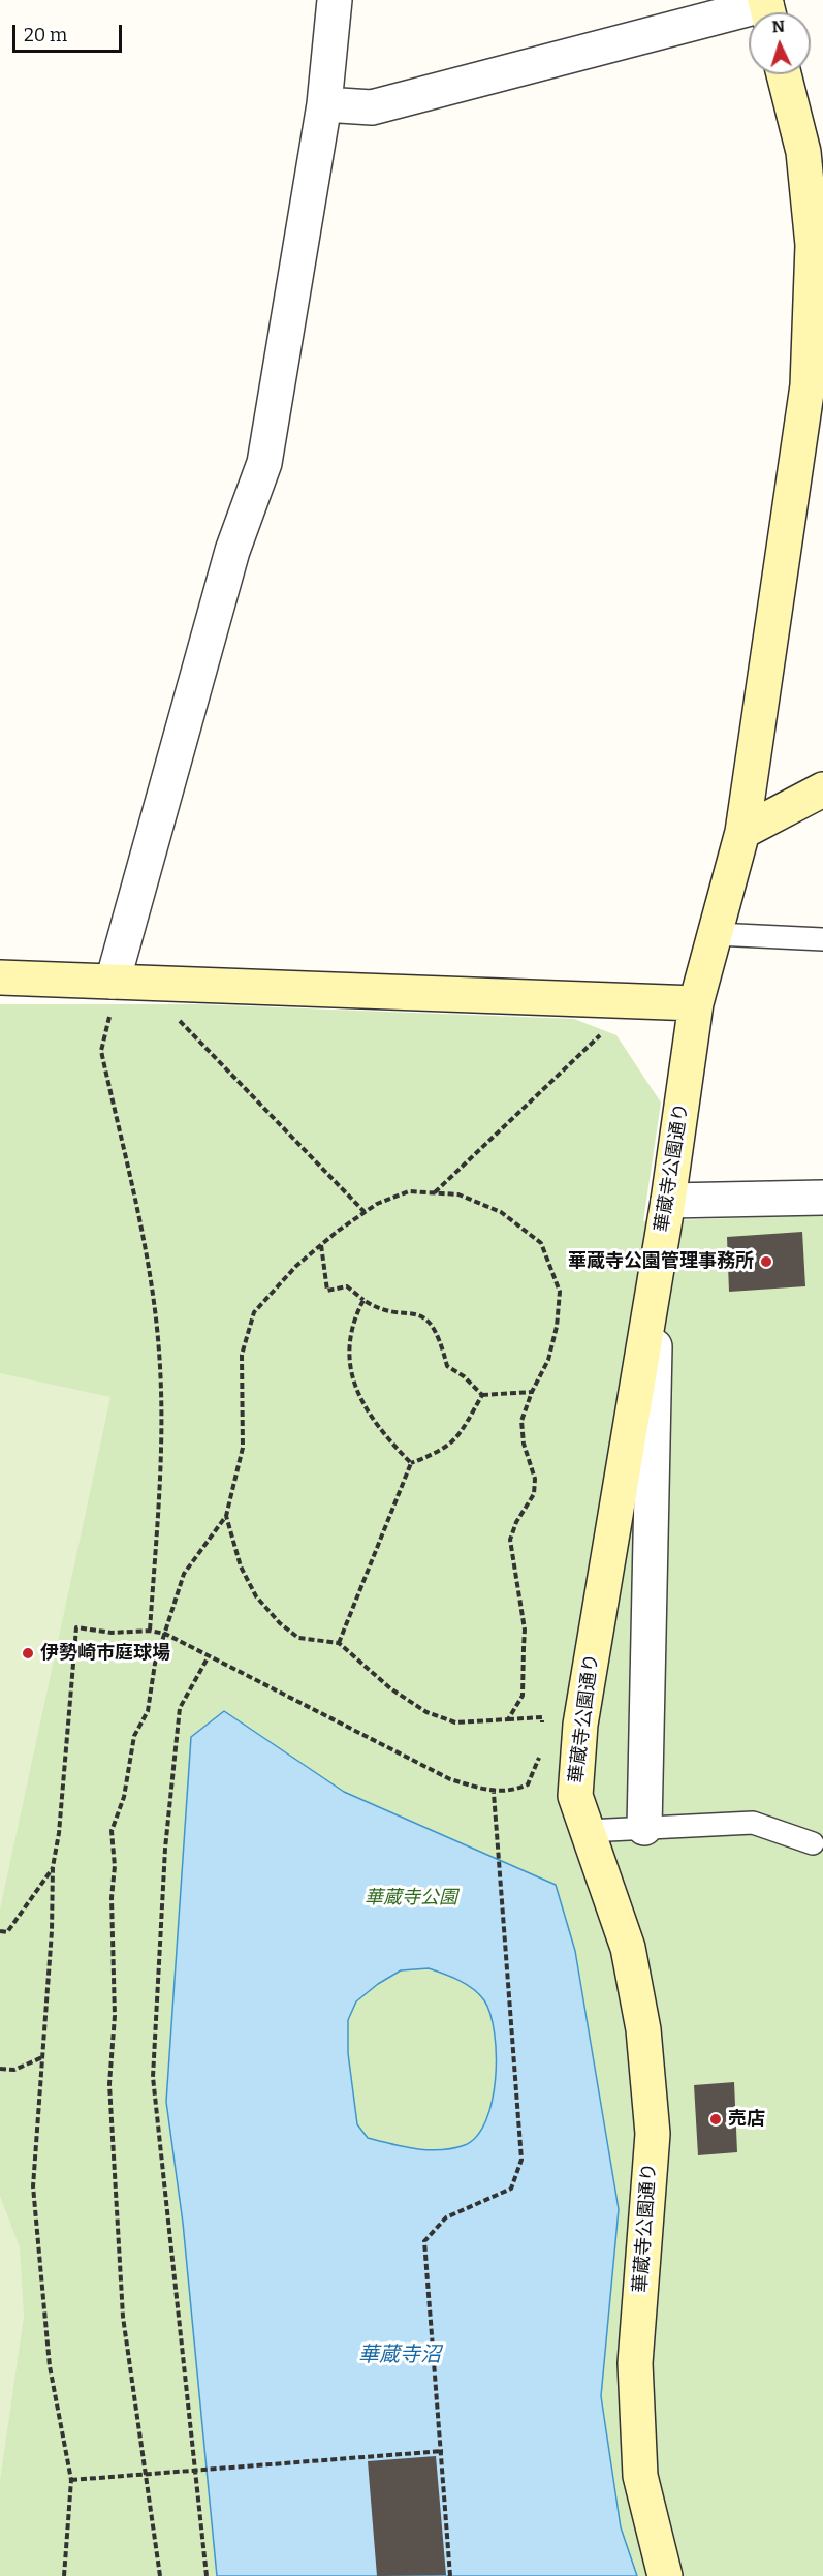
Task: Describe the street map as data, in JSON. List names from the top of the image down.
{
  "streets": {
    "street": ["華蔵寺公園通り"]
  },
  "water": ["華蔵寺沼"],
  "parks": ["華蔵寺公園"],
  "places": ["華蔵寺公園管理事務所", "伊勢崎市庭球場", "売店"],
  "scale_bar": "20 m",
  "north": "top"
}
